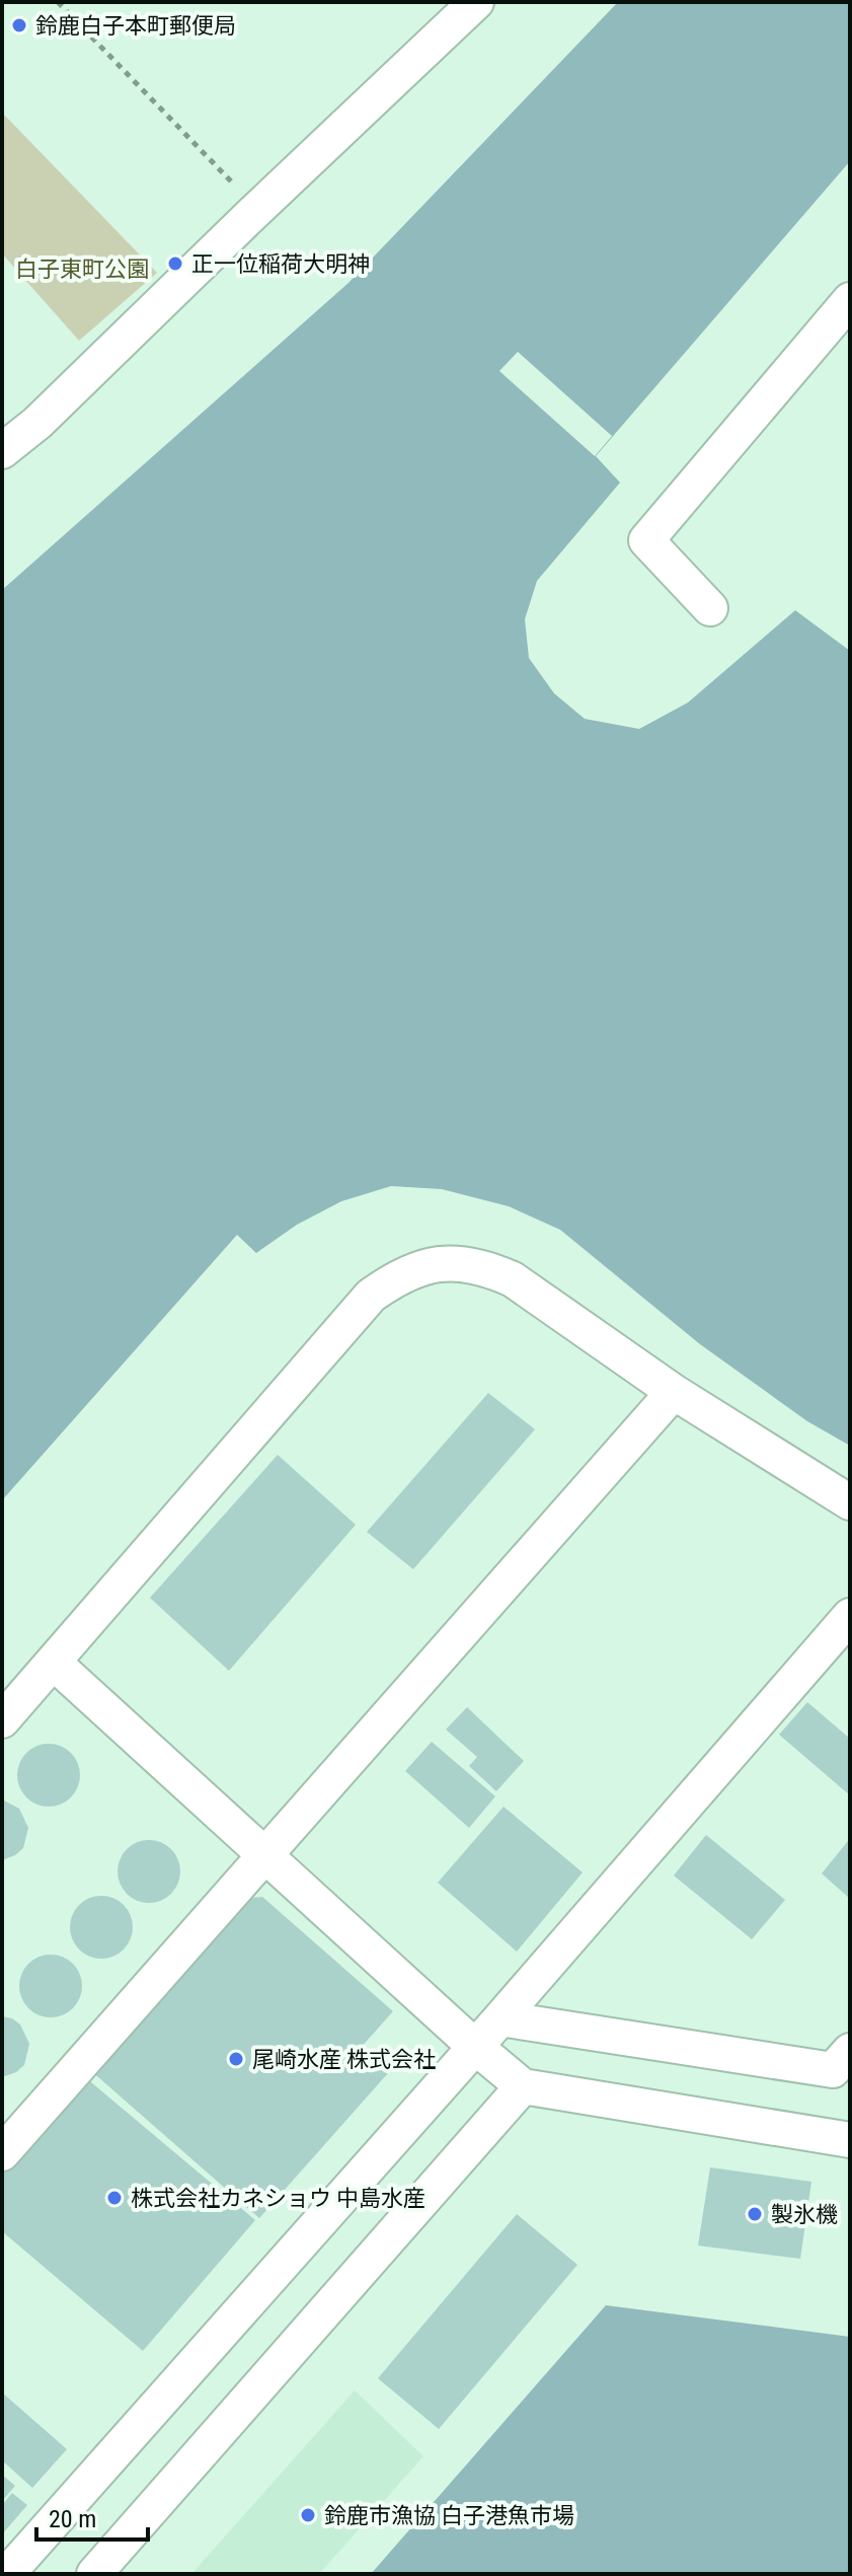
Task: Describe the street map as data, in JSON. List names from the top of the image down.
{
  "parks": ["白子東町公園"],
  "places": [
    "鈴鹿白子本町郵便局",
    "正一位稲荷大明神",
    "尾崎水産 株式会社",
    "株式会社カネショウ 中島水産",
    "製氷機",
    "鈴鹿市漁協 白子港魚市場"
  ],
  "scale_bar": "20 m"
}
